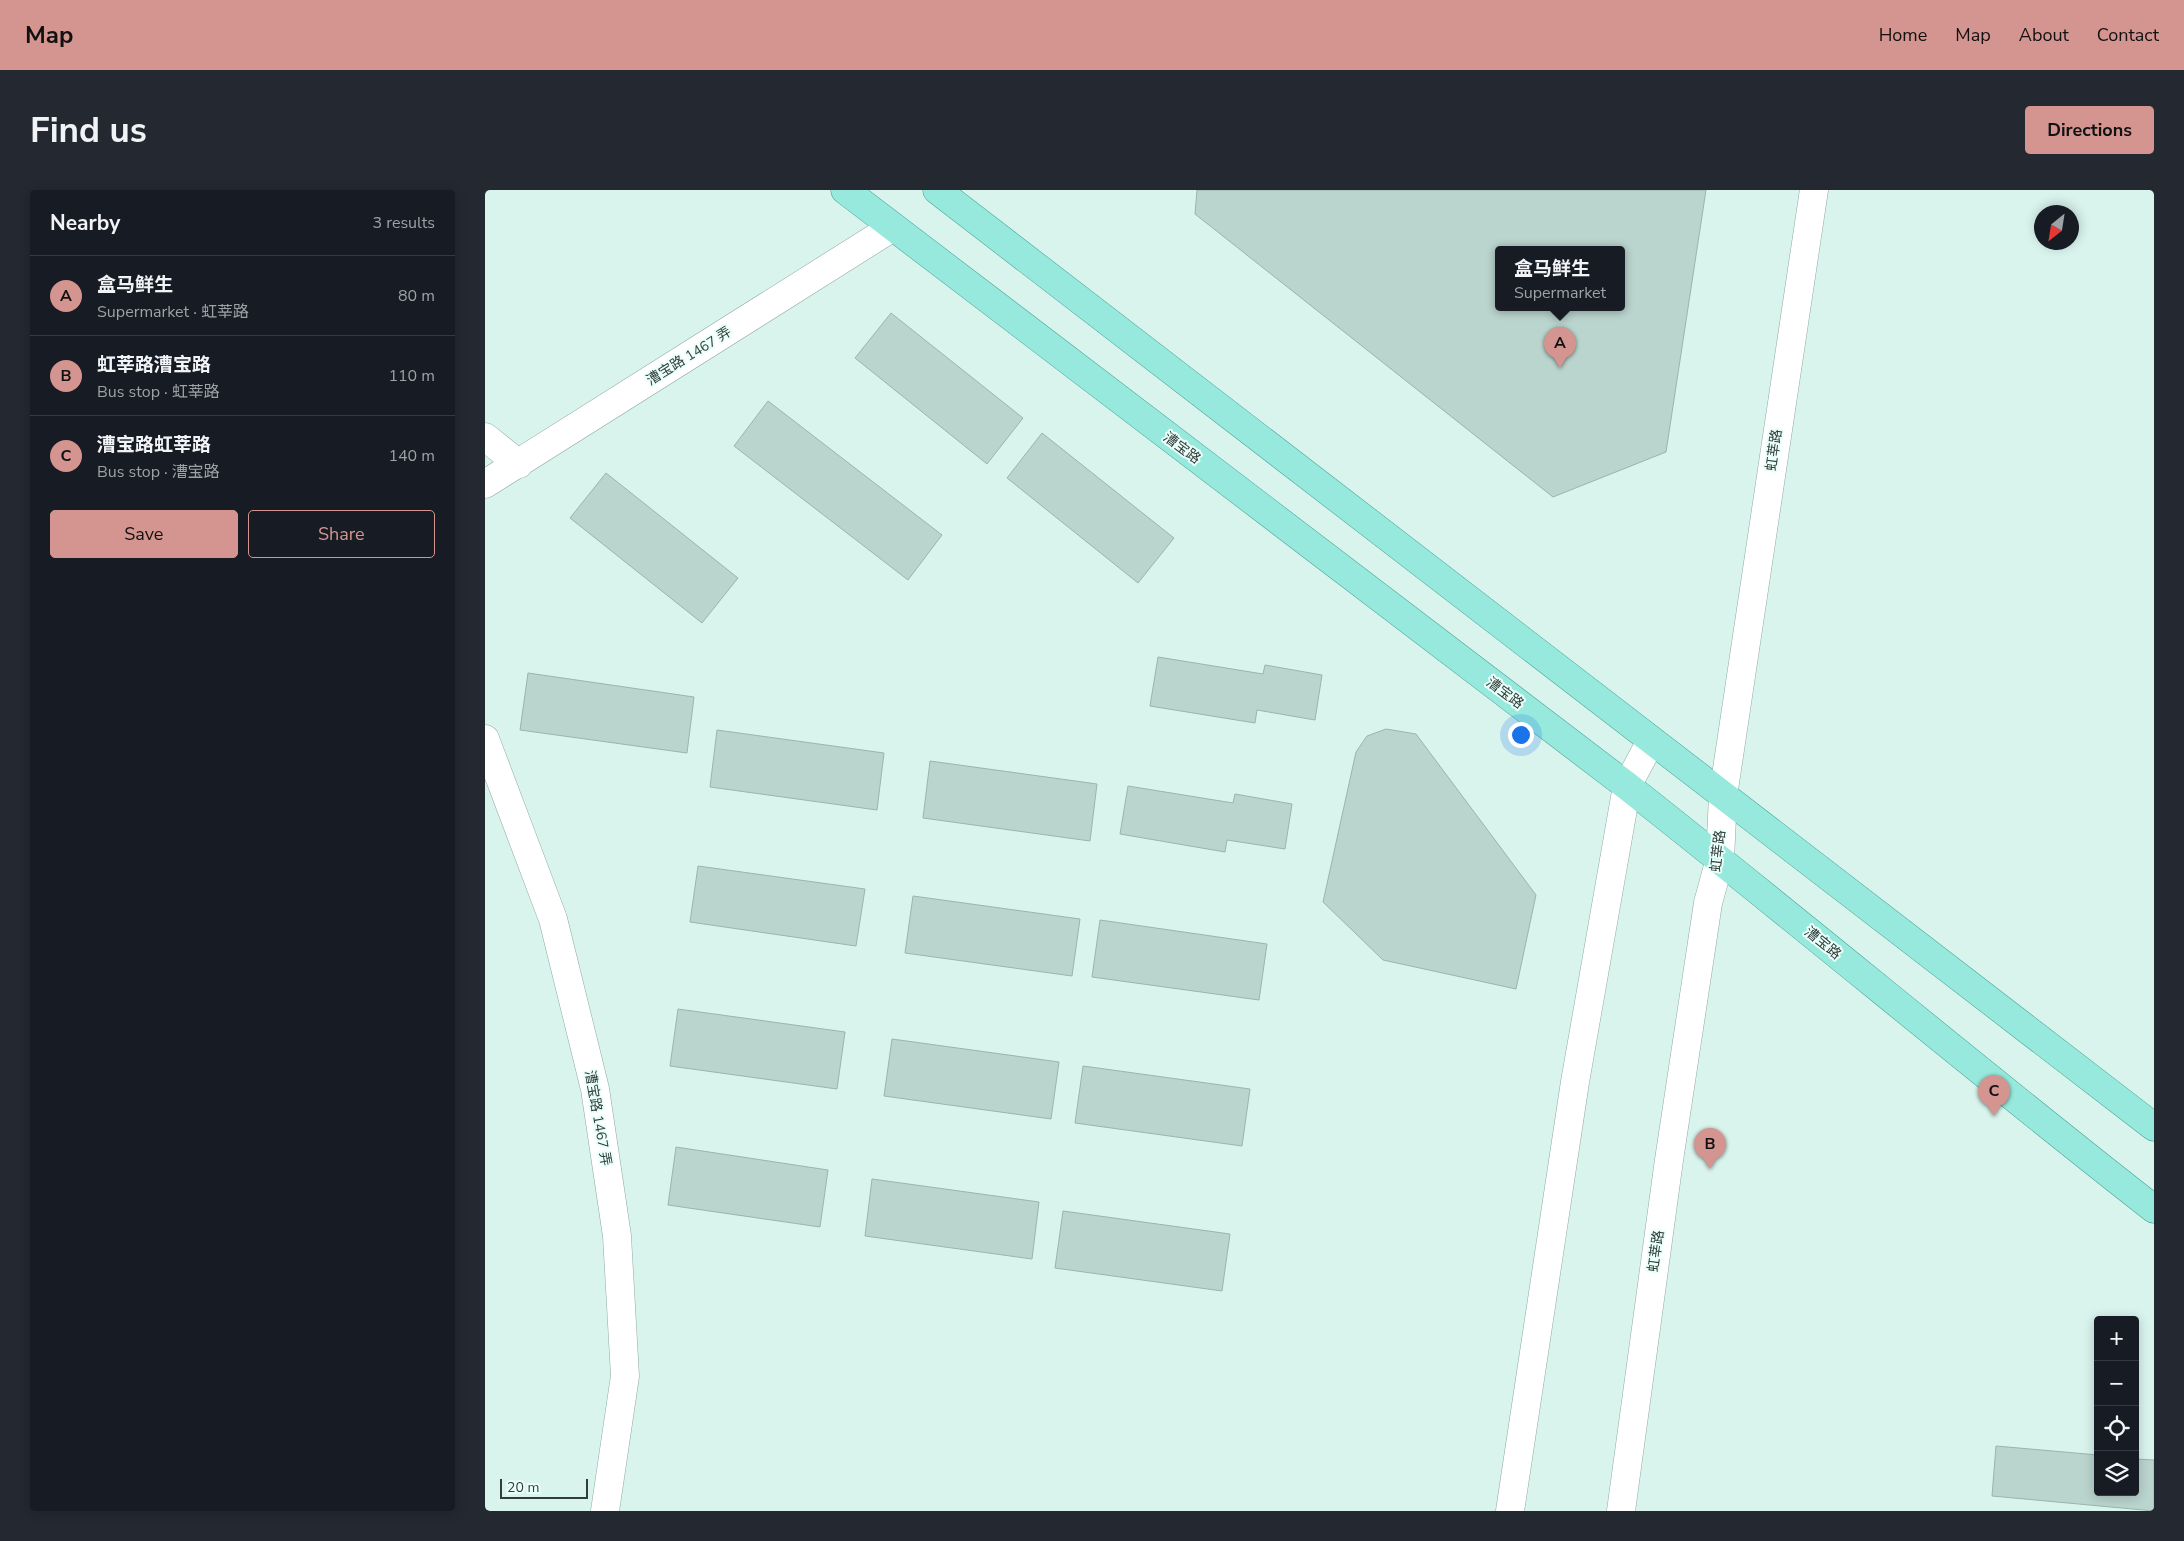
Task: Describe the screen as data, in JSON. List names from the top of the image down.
{
  "streets": {
    "main road": ["漕宝路"],
    "street": ["漕宝路 1467 弄", "虹莘路"]
  },
  "crossings": [
    ["漕宝路 1467 弄", "漕宝路"],
    ["漕宝路", "虹莘路"]
  ],
  "scale_bar": "20 m",
  "north": "bottom left",
  "page": {
    "header": "Map",
    "nav": [
      "Home",
      "Map",
      "About",
      "Contact"
    ],
    "buttons": [
      "Directions",
      ["Save", "Share"]
    ],
    "title": "Find us",
    "heading": ["Nearby", "3 results"],
    "popup": ["盒马鲜生", "Supermarket"],
    "list": [
      {
        "mark": "A",
        "name": "盒马鲜生",
        "note": "Supermarket · 虹莘路",
        "value": "80 m"
      },
      {
        "mark": "B",
        "name": "虹莘路漕宝路",
        "note": "Bus stop · 虹莘路",
        "value": "110 m"
      },
      {
        "mark": "C",
        "name": "漕宝路虹莘路",
        "note": "Bus stop · 漕宝路",
        "value": "140 m"
      }
    ],
    "pins": ["A", "C", "B"],
    "map_buttons": ["+", "−"],
    "scale": "20 m"
  }
}
